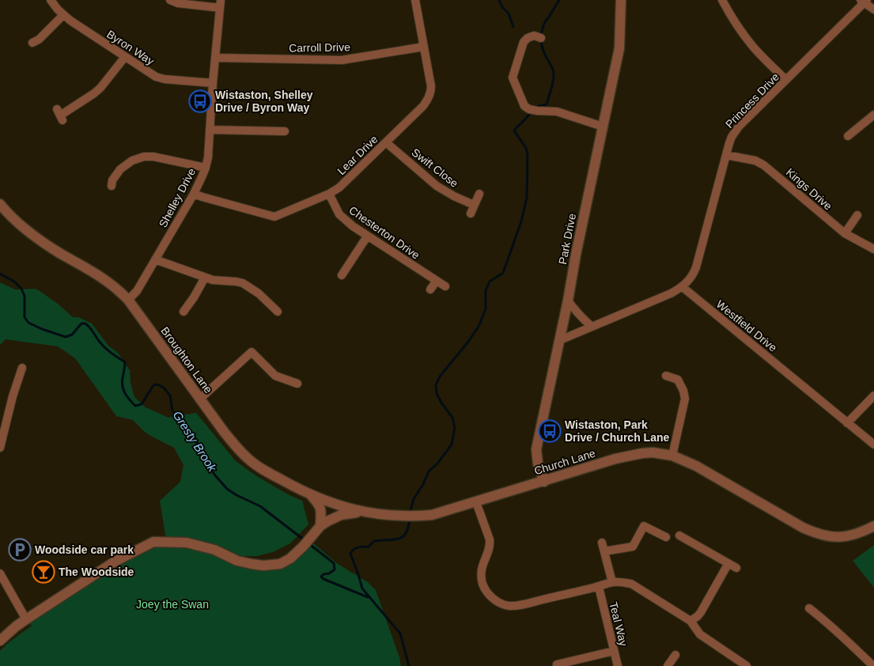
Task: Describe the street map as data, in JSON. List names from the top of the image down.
{
  "streets": {
    "street": [
      "Byron Way",
      "Carroll Drive",
      "Princess Drive",
      "Lear Drive",
      "Swift Close",
      "Kings Drive",
      "Shelley Drive",
      "Chesterton Drive",
      "Park Drive",
      "Westfield Drive",
      "Broughton Lane",
      "Church Lane",
      "Teal Way"
    ]
  },
  "crossings": [
    ["Byron Way", "Shelley Drive"],
    ["Carroll Drive", "Lear Drive"],
    ["Carroll Drive", "Shelley Drive"],
    ["Princess Drive", "Kings Drive"],
    ["Princess Drive", "Westfield Drive"],
    ["Lear Drive", "Swift Close"],
    ["Lear Drive", "Shelley Drive"],
    ["Lear Drive", "Chesterton Drive"],
    ["Shelley Drive", "Broughton Lane"],
    ["Park Drive", "Church Lane"],
    ["Broughton Lane", "Church Lane"]
  ],
  "water": ["Gresty Brook"],
  "parks": ["Joey the Swan"],
  "places": {
    "bus stop": ["Wistaston, Shelley Drive / Byron Way", "Wistaston, Park Drive / Church Lane"],
    "parking": ["Woodside car park"],
    "bar": ["The Woodside"]
  }
}
